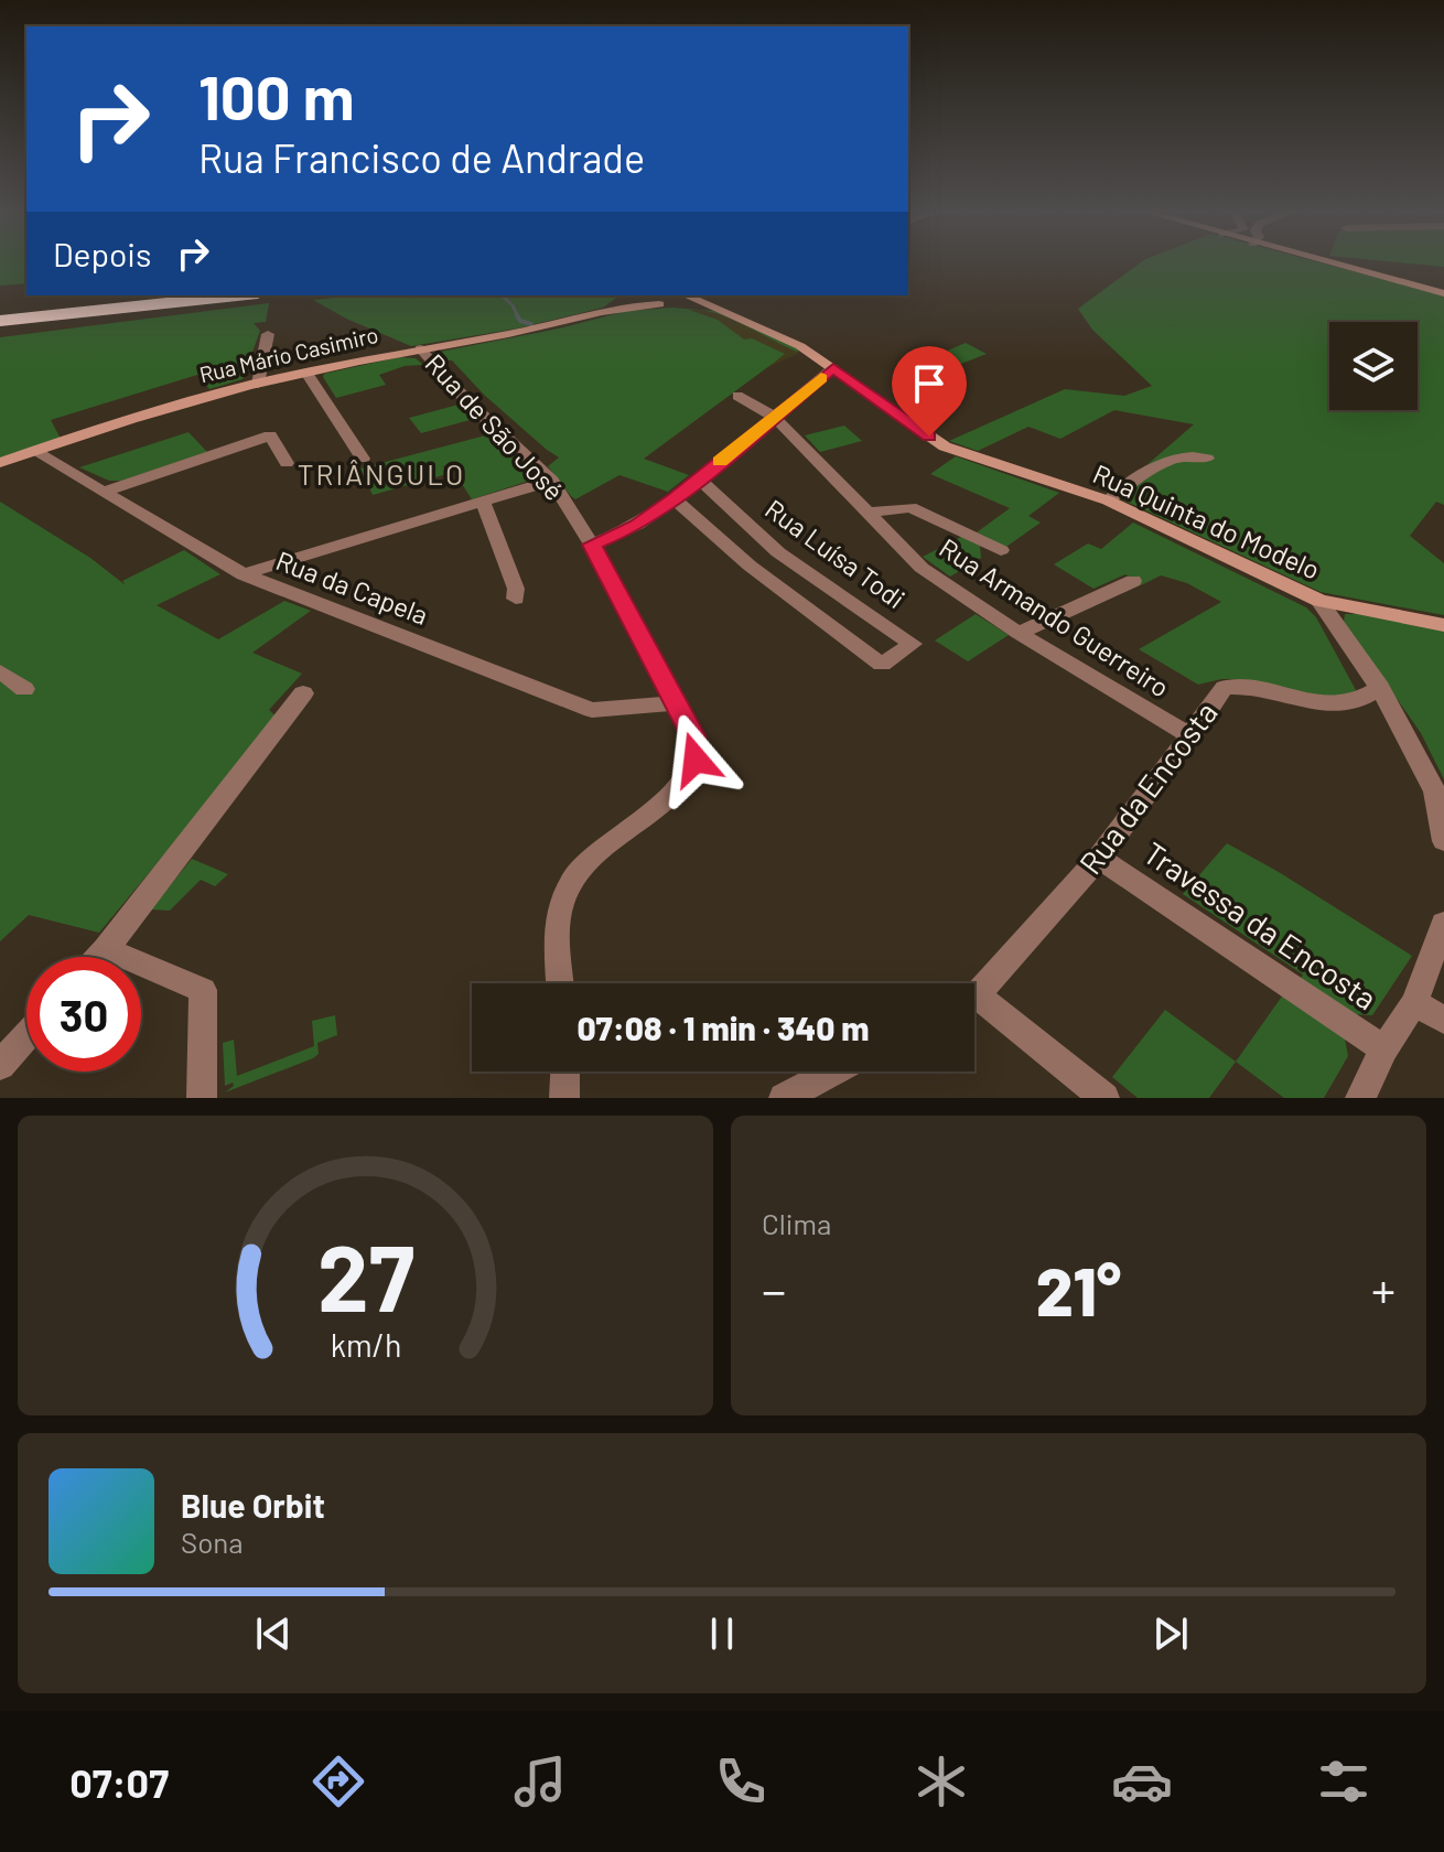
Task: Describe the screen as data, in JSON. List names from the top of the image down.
{
  "streets": {
    "street": [
      "Rua Mário Casimiro",
      "Rua de São José",
      "Rua Quinta do Modelo",
      "Rua Luísa Todi",
      "Rua da Capela",
      "Rua Armando Guerreiro",
      "Rua da Encosta",
      "Travessa da Encosta"
    ]
  },
  "crossings": [
    ["Rua Mário Casimiro", "Rua de São José"],
    ["Rua Mário Casimiro", "Rua Quinta do Modelo"],
    ["Rua Mário Casimiro", "Rua da Capela"],
    ["Rua de São José", "Rua da Capela"],
    ["Rua Armando Guerreiro", "Rua da Encosta"],
    ["Rua da Encosta", "Travessa da Encosta"]
  ],
  "districts": ["TRIÂNGULO"],
  "page": {
    "turn": ["100 m", "Rua Francisco de Andrade"],
    "then": "Depois",
    "limit": "30",
    "trip": "07:08 · 1 min · 340 m",
    "tile": "Clima",
    "heat": ["−", "21°", "+"],
    "song": ["Blue Orbit", "Sona"],
    "tabs": "07:07",
    "gauge": ["27", "km/h"]
  }
}
